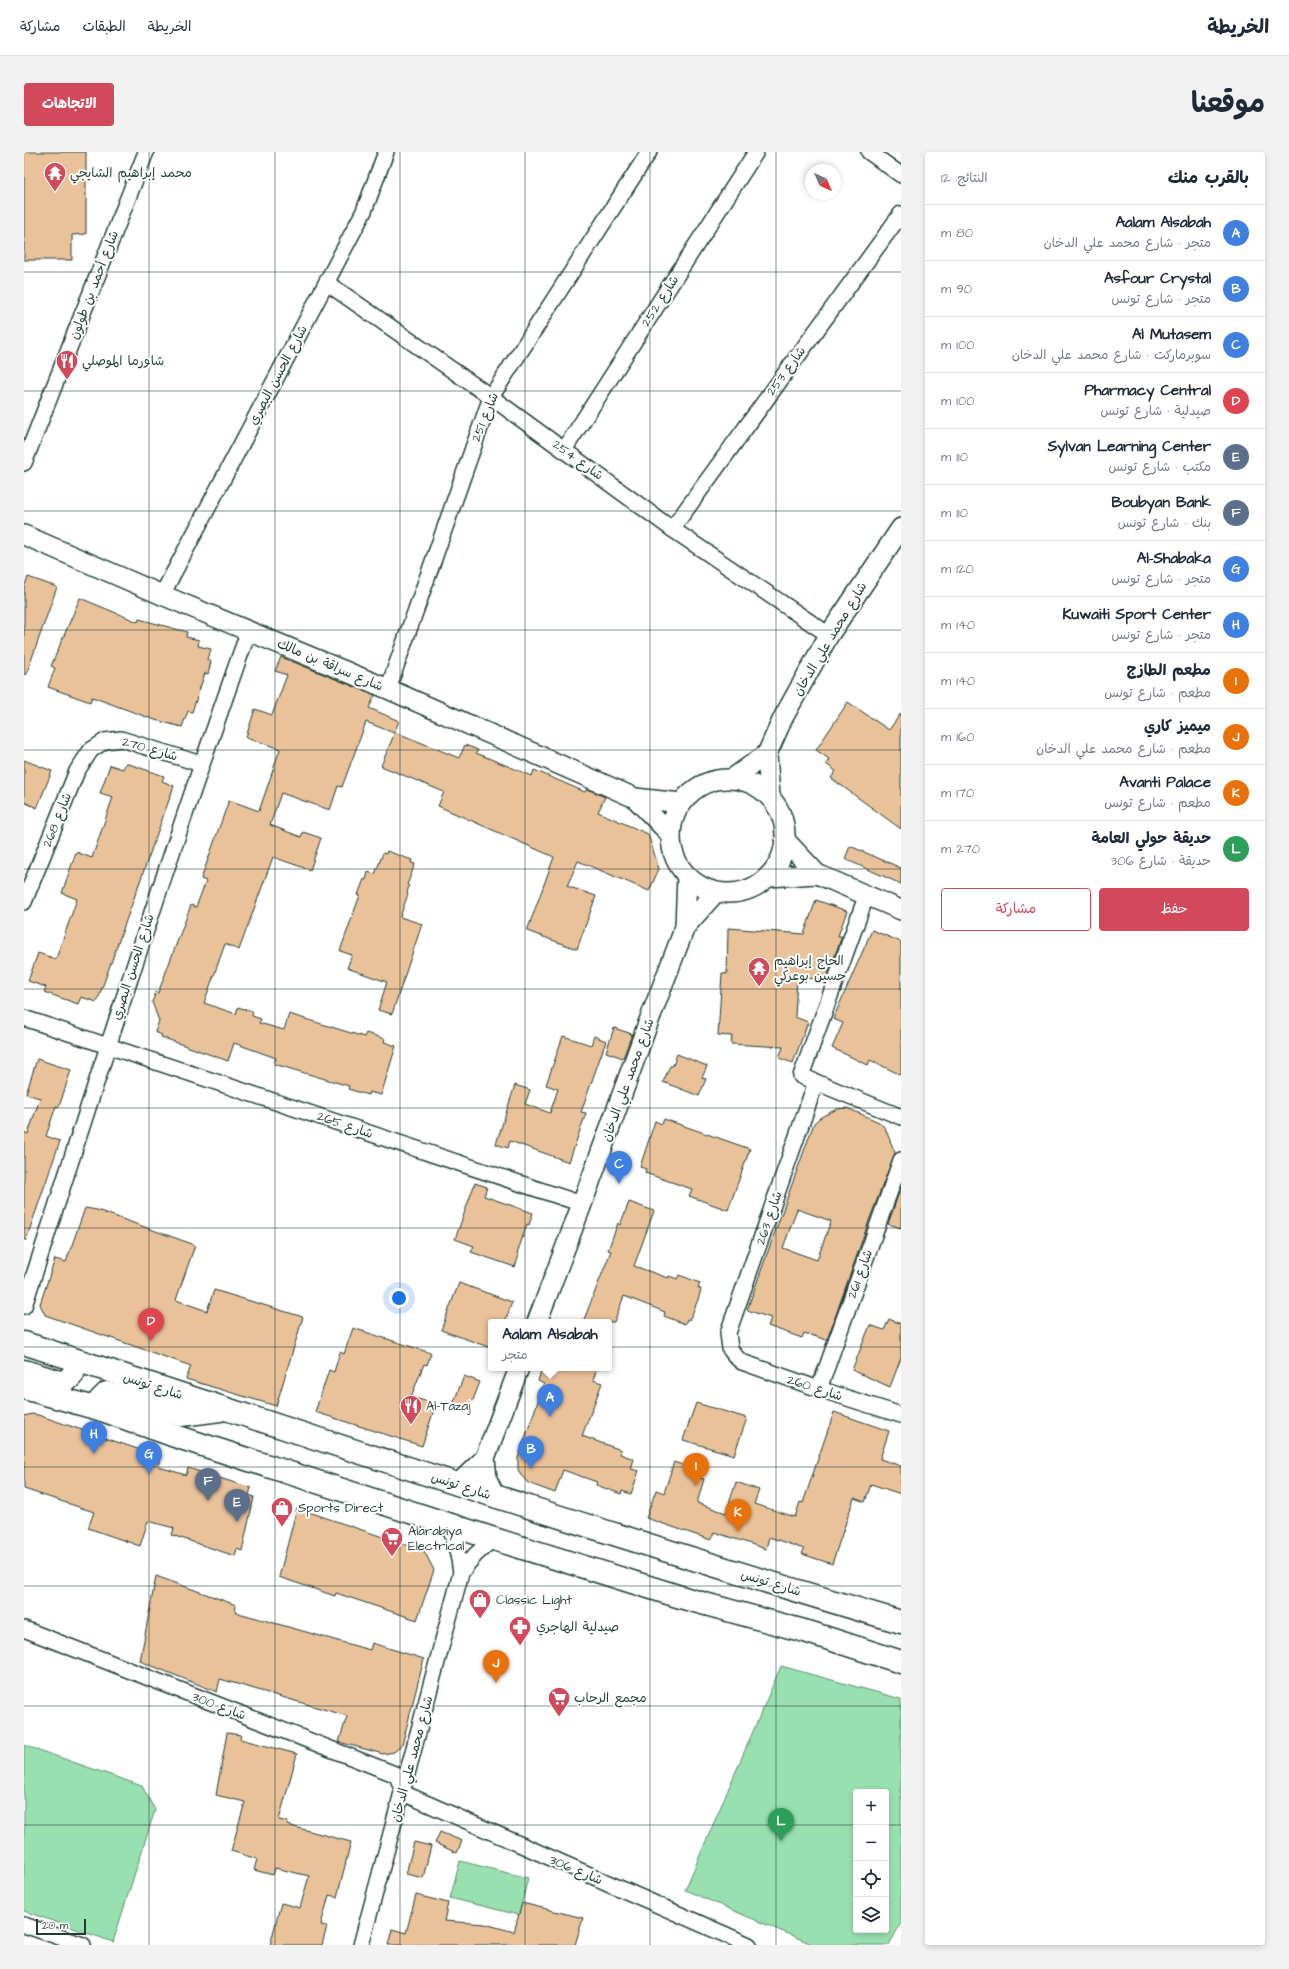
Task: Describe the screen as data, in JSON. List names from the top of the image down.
{
  "streets": {
    "main road": ["شارع تونس"],
    "street": [
      "شارع أحمد بن طولون",
      "شارع 252",
      "شارع 253",
      "شارع الحسن البصري",
      "شارع 251",
      "شارع 254",
      "شارع محمد علي الدخان",
      "شارع سراقة بن مالك",
      "شارع 270",
      "شارع 268",
      "شارع 265",
      "شارع 263",
      "شارع 261",
      "شارع 260",
      "شارع 300",
      "شارع 306"
    ]
  },
  "crossings": [
    ["شارع 252", "شارع 254"],
    ["شارع 253", "شارع 254"],
    ["شارع الحسن البصري", "شارع 254"],
    ["شارع الحسن البصري", "شارع سراقة بن مالك"],
    ["شارع الحسن البصري", "شارع 270"],
    ["شارع الحسن البصري", "شارع 265"],
    ["شارع 251", "شارع 254"],
    ["شارع 251", "شارع سراقة بن مالك"],
    ["شارع 254", "شارع محمد علي الدخان"],
    ["شارع محمد علي الدخان", "شارع سراقة بن مالك"],
    ["شارع محمد علي الدخان", "شارع 265"],
    ["شارع محمد علي الدخان", "شارع 300"],
    ["شارع محمد علي الدخان", "شارع 306"],
    ["شارع 270", "شارع 268"],
    ["شارع 263", "شارع 260"],
    ["شارع 261", "شارع 260"],
    ["شارع 300", "شارع 306"]
  ],
  "places": {
    "temple": ["محمد إبراهيم الشايجي", "الحاج إبراهيم حسين بوعركي"],
    "restaurant": ["شاورما الموصلي", "Al-Tazaj"],
    "shop": ["Sports Direct", "Classic Light"],
    "supermarket": ["Alarabiya Electrical", "مجمع الرحاب"],
    "pharmacy": ["صيدلية الهاجري"]
  },
  "scale_bar": "20 m",
  "north": "bottom right",
  "page": {
    "header": "الخريطة",
    "nav": ["الخريطة", "الطبقات", "مشاركة"],
    "title": "موقعنا",
    "buttons": [
      "الاتجاهات",
      ["حفظ", "مشاركة"]
    ],
    "heading": ["بالقرب منك", "النتائج: 12"],
    "list": [
      {
        "mark": "A",
        "name": "Aalam Alsabah",
        "note": "متجر · شارع محمد علي الدخان",
        "value": "80 m"
      },
      {
        "mark": "B",
        "name": "Asfour Crystal",
        "note": "متجر · شارع تونس",
        "value": "90 m"
      },
      {
        "mark": "C",
        "name": "Al Mutasem",
        "note": "سوبرماركت · شارع محمد علي الدخان",
        "value": "100 m"
      },
      {
        "mark": "D",
        "name": "Pharmacy Central",
        "note": "صيدلية · شارع تونس",
        "value": "100 m"
      },
      {
        "mark": "E",
        "name": "Sylvan Learning Center",
        "note": "مكتب · شارع تونس",
        "value": "110 m"
      },
      {
        "mark": "F",
        "name": "Boubyan Bank",
        "note": "بنك · شارع تونس",
        "value": "110 m"
      },
      {
        "mark": "G",
        "name": "Al-Shabaka",
        "note": "متجر · شارع تونس",
        "value": "120 m"
      },
      {
        "mark": "H",
        "name": "Kuwaiti Sport Center",
        "note": "متجر · شارع تونس",
        "value": "140 m"
      },
      {
        "mark": "I",
        "name": "مطعم الطازج",
        "note": "مطعم · شارع تونس",
        "value": "140 m"
      },
      {
        "mark": "J",
        "name": "ميميز كاري",
        "note": "مطعم · شارع محمد علي الدخان",
        "value": "160 m"
      },
      {
        "mark": "K",
        "name": "Avanti Palace",
        "note": "مطعم · شارع تونس",
        "value": "170 m"
      },
      {
        "mark": "L",
        "name": "حديقة حولي العامة",
        "note": "حديقة · شارع 306",
        "value": "270 m"
      }
    ],
    "pins": [
      "C",
      "D",
      "A",
      "H",
      "B",
      "G",
      "I",
      "F",
      "E",
      "K",
      "J",
      "L"
    ],
    "popup": ["Aalam Alsabah", "متجر"],
    "map_buttons": ["+", "−"],
    "scale": "20 m"
  }
}
